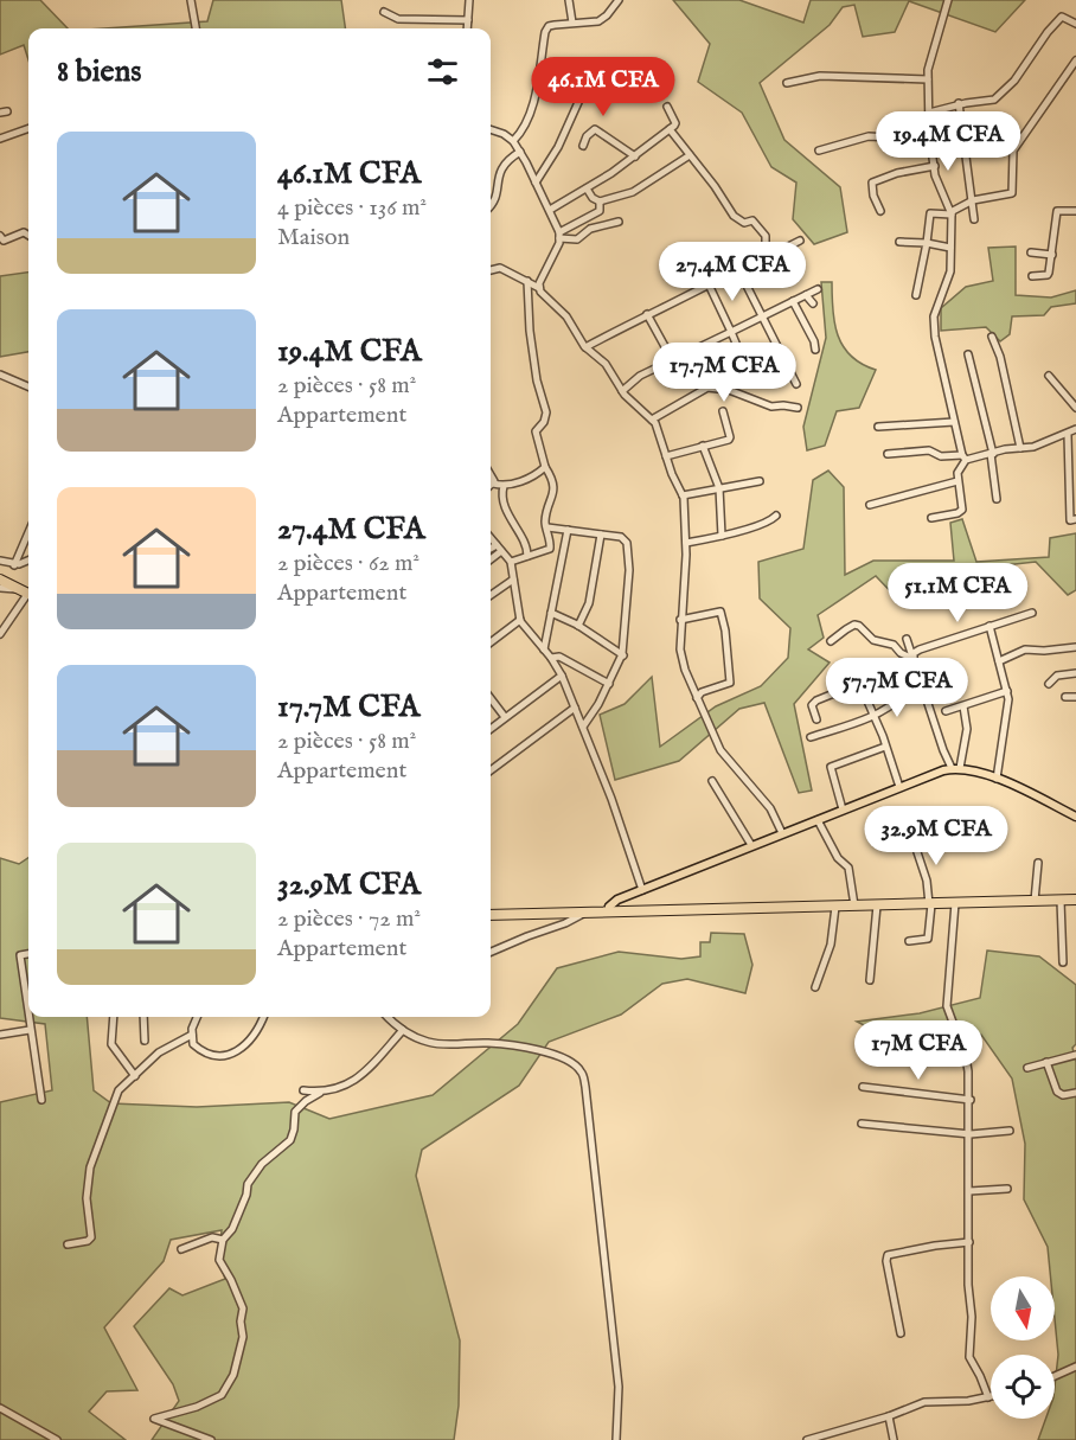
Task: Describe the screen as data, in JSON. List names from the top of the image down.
{
  "north": "bottom",
  "page": {
    "heading": "8 biens",
    "price": [
      "46.1M CFA",
      "19.4M CFA",
      "27.4M CFA",
      "17.7M CFA",
      "51.1M CFA",
      "57.7M CFA",
      "32.9M CFA",
      "17M CFA"
    ],
    "list": [
      {
        "name": "46.1M CFA",
        "note": "4 pièces · 136 m² · Maison"
      },
      {
        "name": "19.4M CFA",
        "note": "2 pièces · 58 m² · Appartement"
      },
      {
        "name": "27.4M CFA",
        "note": "2 pièces · 62 m² · Appartement"
      },
      {
        "name": "17.7M CFA",
        "note": "2 pièces · 58 m² · Appartement"
      },
      {
        "name": "32.9M CFA",
        "note": "2 pièces · 72 m² · Appartement"
      }
    ]
  }
}
